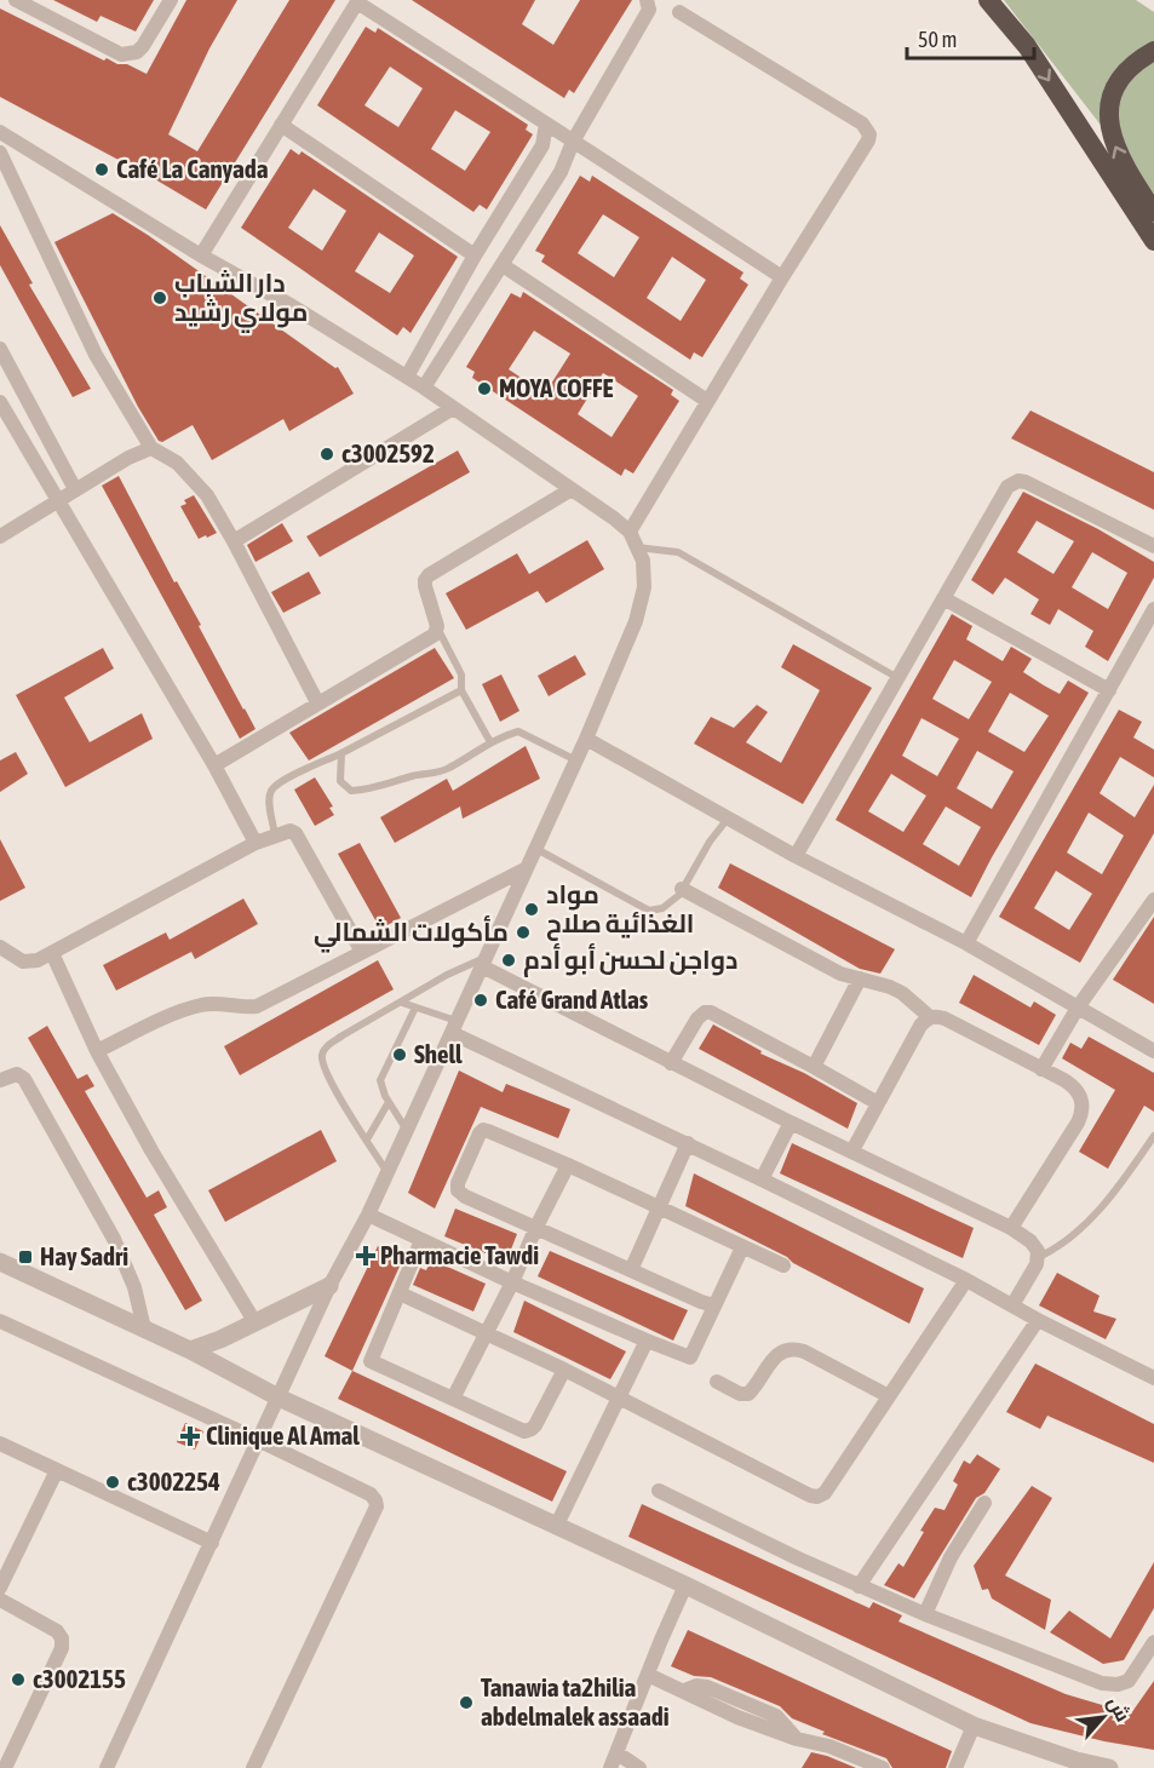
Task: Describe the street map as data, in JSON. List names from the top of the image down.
{
  "places": {
    "other": [
      "Café La Canyada",
      "دار الشباب مولاي رشيد",
      "MOYA COFFE",
      "c3002592",
      "مواد الغذائية صلاح",
      "مأكولات الشمالي",
      "دواجن لحسن أبو أدم",
      "Café Grand Atlas",
      "Shell",
      "c3002254",
      "c3002155",
      "Tanawia ta2hilia abdelmalek assaadi"
    ],
    "health": ["Pharmacie Tawdi", "Clinique Al Amal"],
    "transit": ["Hay Sadri"]
  },
  "scale_bar": "50 m",
  "north": "top right"
}
